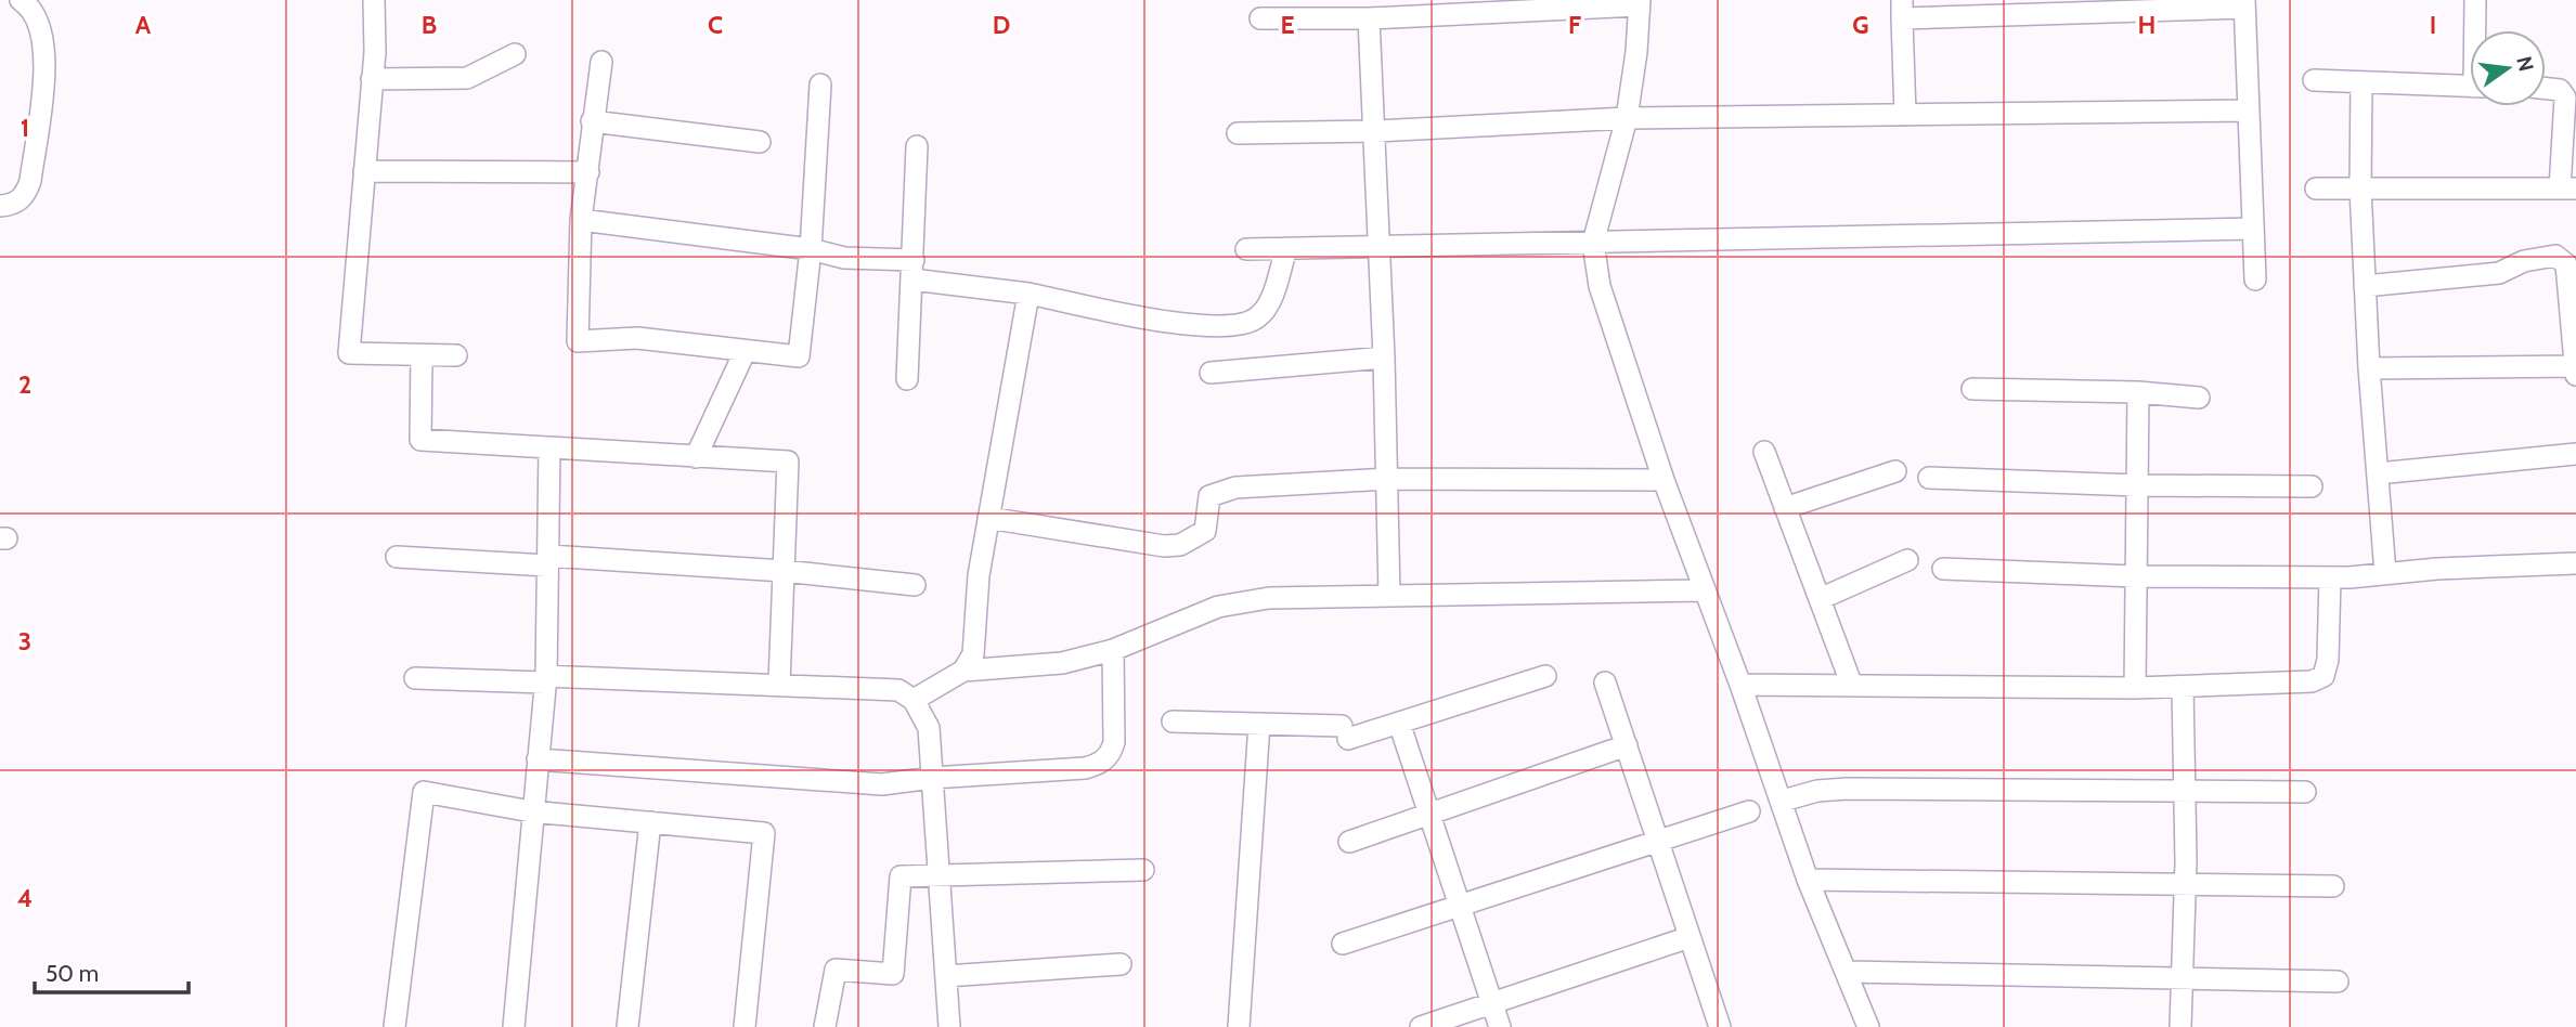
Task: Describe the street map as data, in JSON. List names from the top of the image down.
{
  "scale_bar": "50 m",
  "north": "right",
  "grid": {
    "columns": [
      "A",
      "B",
      "C",
      "D",
      "E",
      "F",
      "G",
      "H",
      "I"
    ],
    "rows": [
      "1",
      "2",
      "3",
      "4"
    ]
  }
}
